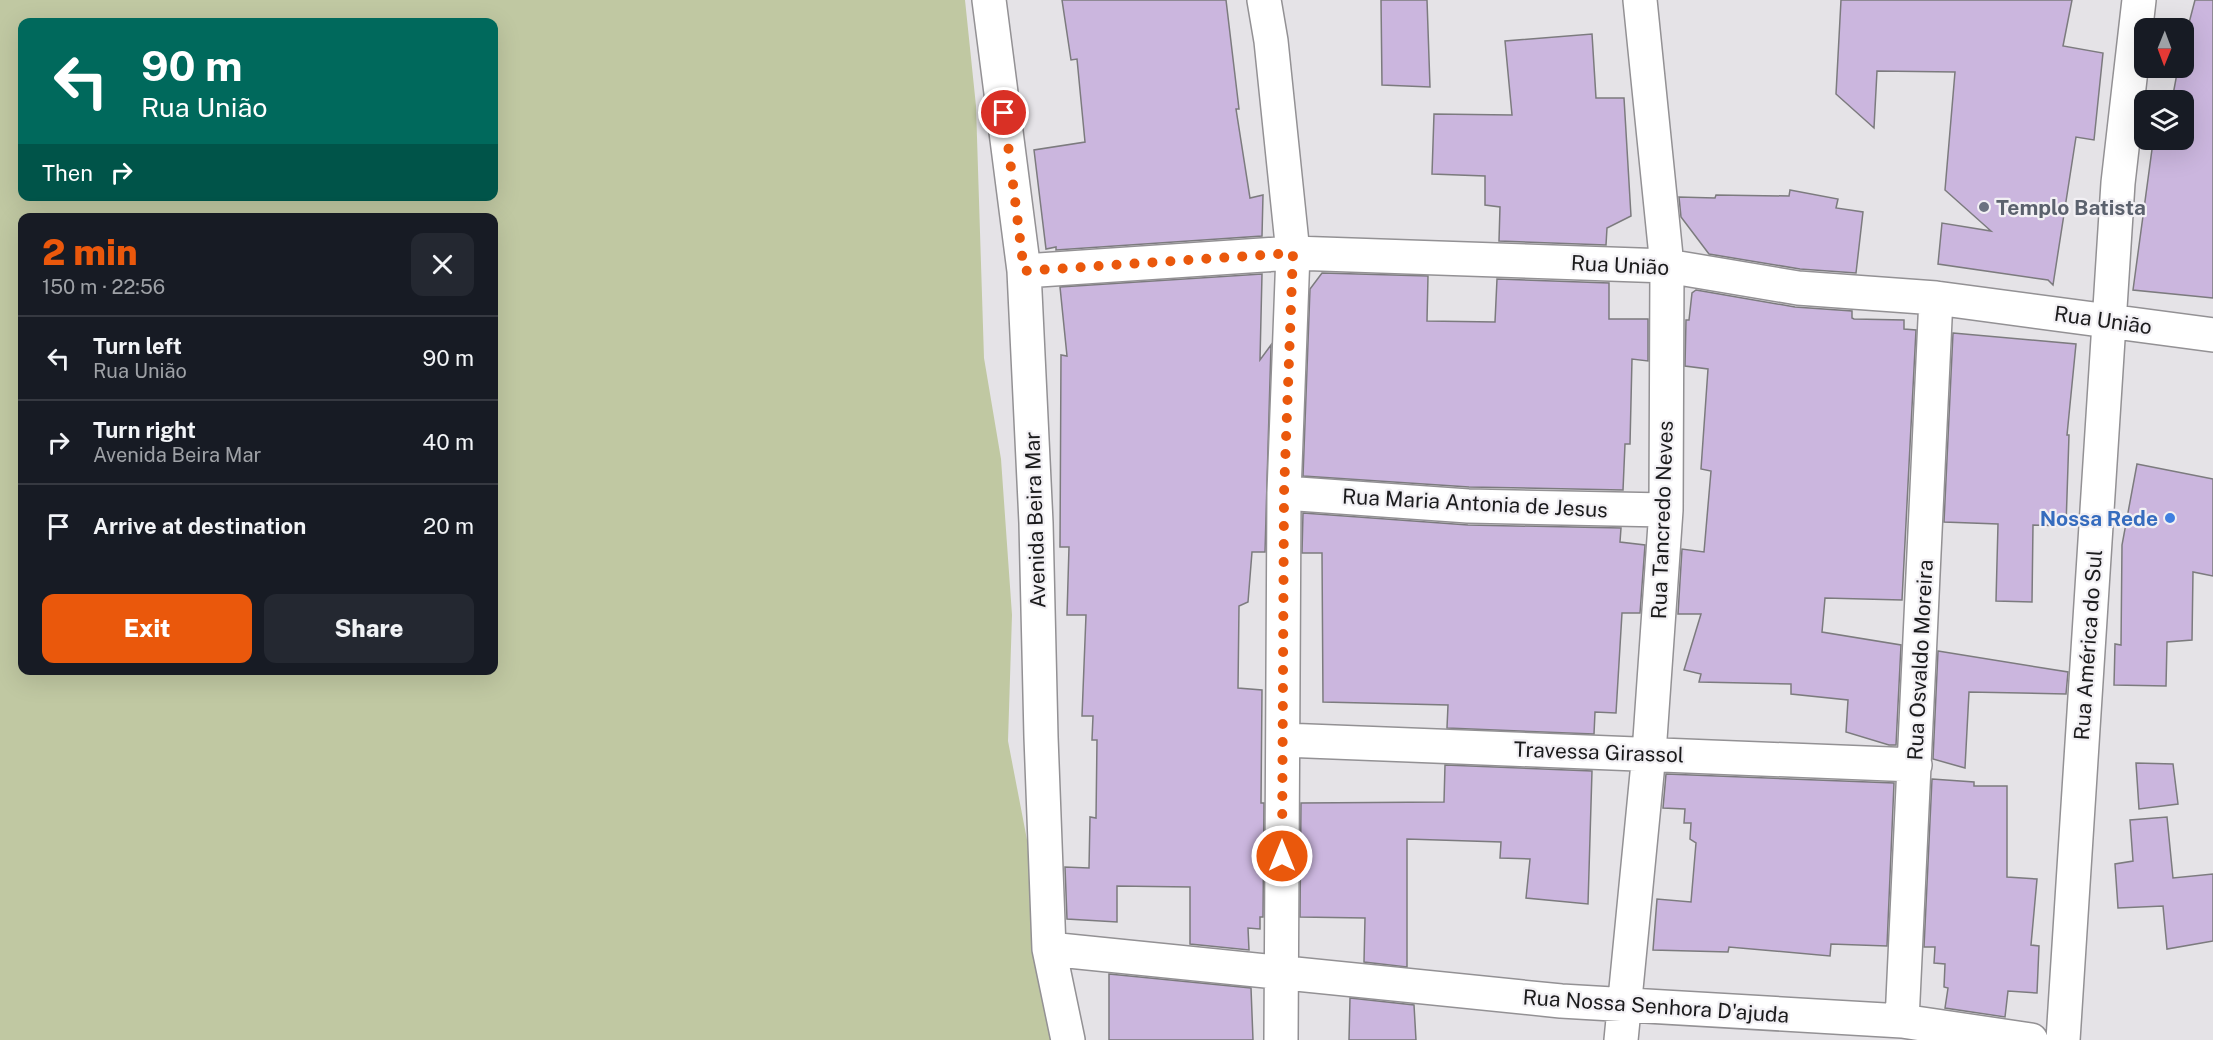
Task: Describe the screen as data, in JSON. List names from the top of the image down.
{
  "streets": {
    "street": [
      "Rua União",
      "Rua Maria Antonia de Jesus",
      "Avenida Beira Mar",
      "Rua Tancredo Neves",
      "Rua América do Sul",
      "Rua Osvaldo Moreira",
      "Travessa Girassol",
      "Rua Nossa Senhora D'ajuda"
    ]
  },
  "crossings": [
    ["Rua União", "Avenida Beira Mar"],
    ["Rua União", "Rua Tancredo Neves"],
    ["Rua União", "Rua América do Sul"],
    ["Rua União", "Rua Osvaldo Moreira"],
    ["Rua Maria Antonia de Jesus", "Rua Tancredo Neves"],
    ["Avenida Beira Mar", "Rua Nossa Senhora D'ajuda"],
    ["Rua Tancredo Neves", "Travessa Girassol"],
    ["Rua Tancredo Neves", "Rua Nossa Senhora D'ajuda"],
    ["Rua Osvaldo Moreira", "Travessa Girassol"],
    ["Rua Osvaldo Moreira", "Rua Nossa Senhora D'ajuda"]
  ],
  "places": ["Templo Batista", "Nossa Rede"],
  "north": "bottom",
  "page": {
    "turn": ["90 m", "Rua União"],
    "then": "Then",
    "heading": ["2 min", "150 m · 22:56"],
    "list": [
      {
        "name": "Turn left",
        "note": "Rua União",
        "value": "90 m"
      },
      {
        "name": "Turn right",
        "note": "Avenida Beira Mar",
        "value": "40 m"
      },
      {
        "name": "Arrive at destination",
        "value": "20 m"
      }
    ],
    "buttons": ["Exit", "Share"]
  }
}
